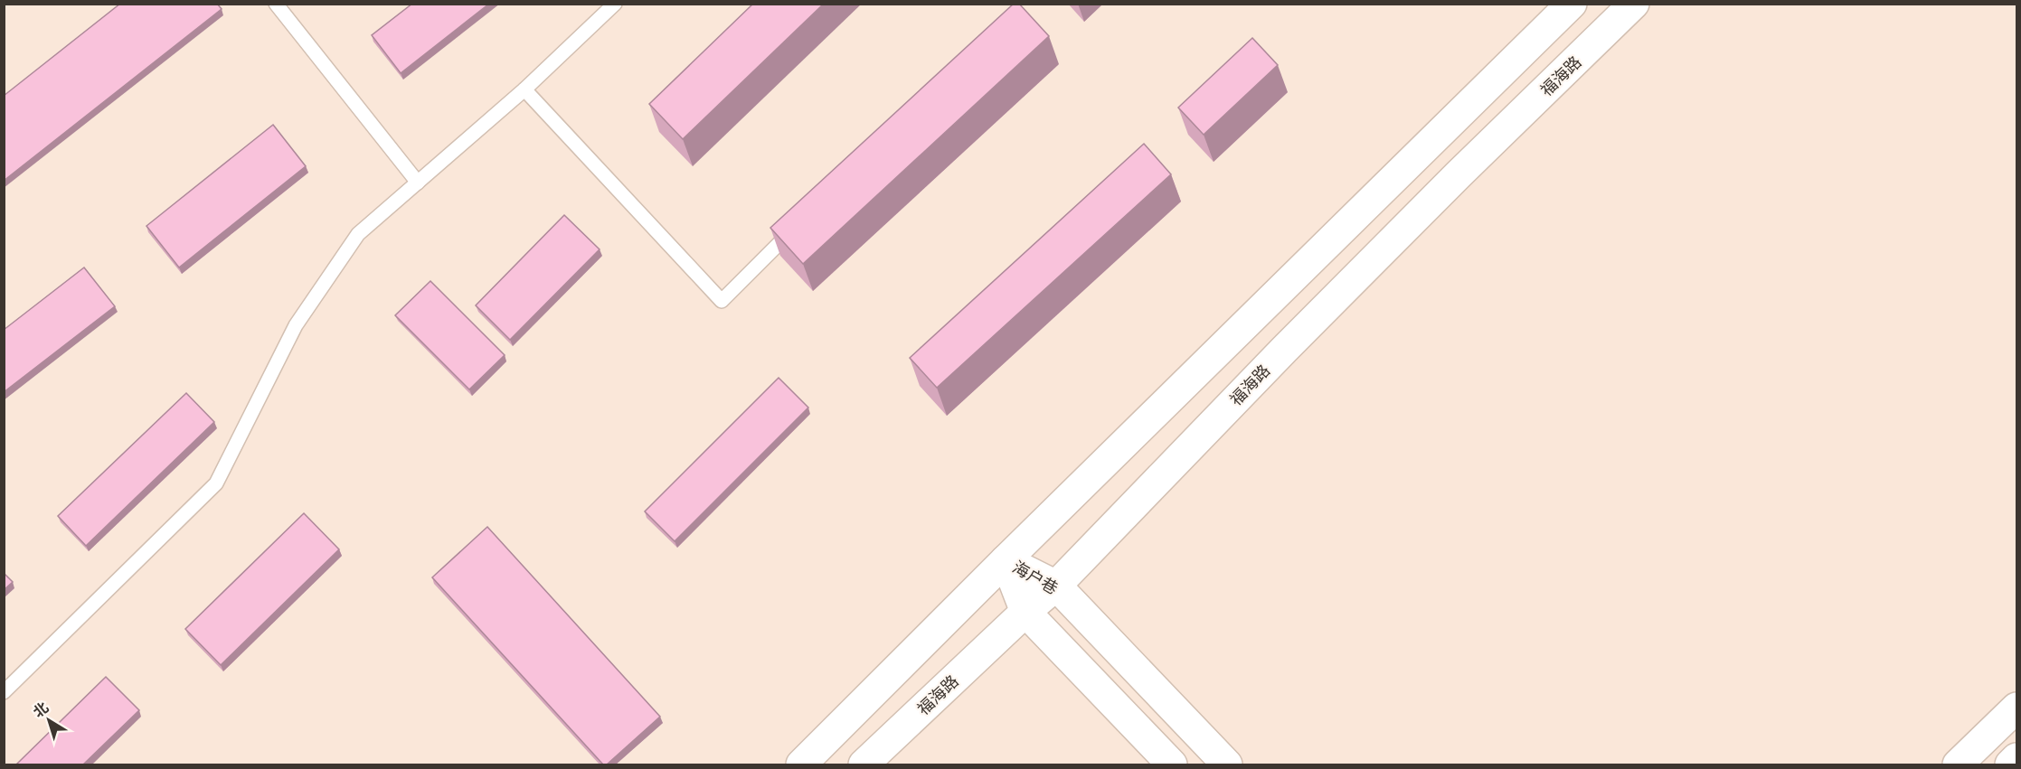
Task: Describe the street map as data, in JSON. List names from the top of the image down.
{
  "streets": {
    "main road": ["福海路", "海户巷"]
  },
  "crossings": [
    ["福海路", "海户巷"]
  ],
  "north": "top left"
}
